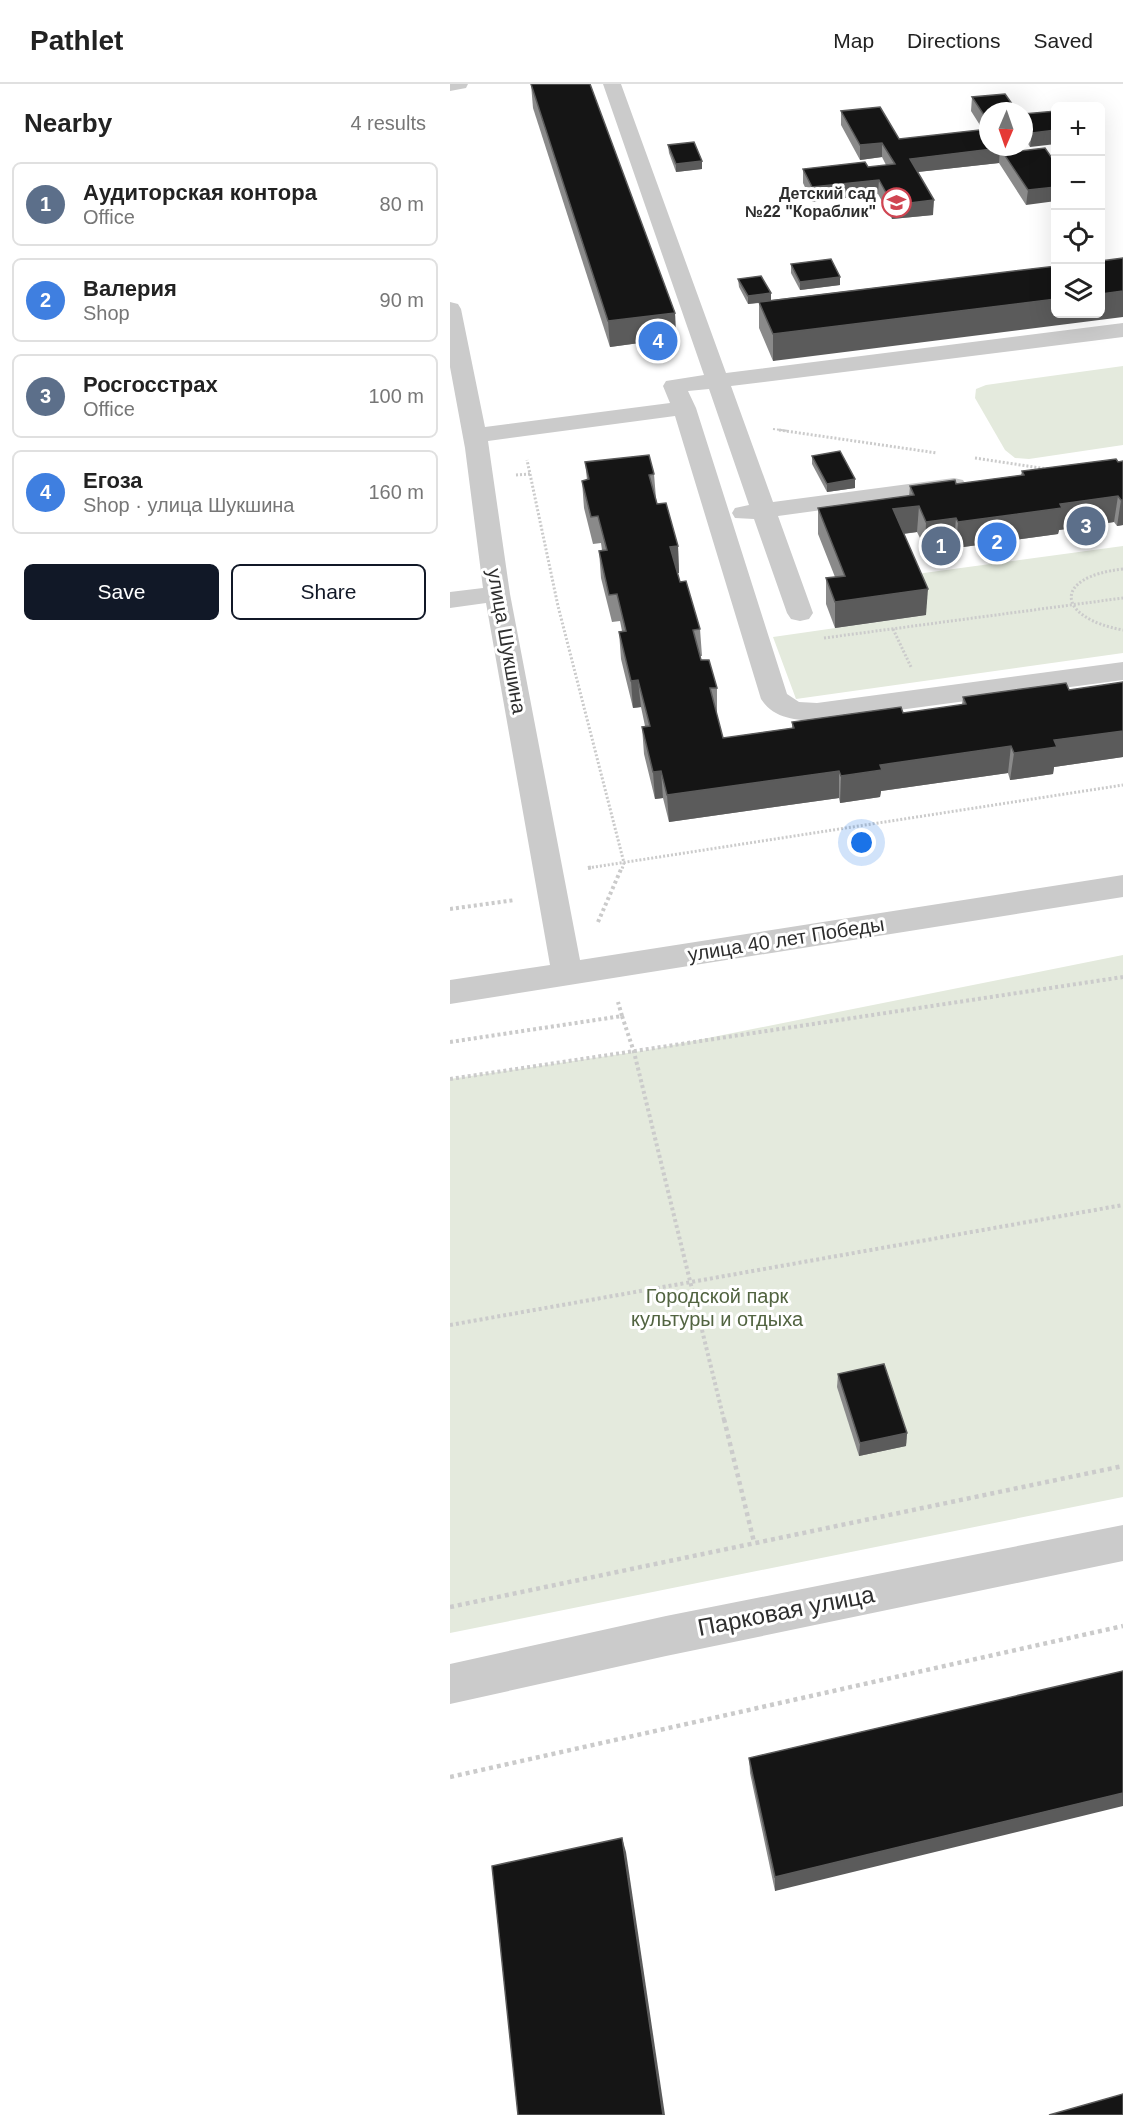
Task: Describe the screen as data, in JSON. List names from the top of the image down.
{
  "streets": {
    "street": ["улица Шукшина", "улица 40 лет Победы", "Парковая улица"]
  },
  "crossings": [
    ["улица Шукшина", "улица 40 лет Победы"]
  ],
  "parks": ["Городской парк культуры и отдыха"],
  "places": {
    "school or university": ["Детский сад №22 \"Кораблик\""]
  },
  "north": "bottom",
  "page": {
    "header": "Pathlet",
    "nav": ["Map", "Directions", "Saved"],
    "heading": ["Nearby", "4 results"],
    "map_buttons": ["+", "−"],
    "list": [
      {
        "mark": "1",
        "name": "Аудиторская контора",
        "note": "Office",
        "value": "80 m"
      },
      {
        "mark": "2",
        "name": "Валерия",
        "note": "Shop",
        "value": "90 m"
      },
      {
        "mark": "3",
        "name": "Росгосстрах",
        "note": "Office",
        "value": "100 m"
      },
      {
        "mark": "4",
        "name": "Егоза",
        "note": "Shop · улица Шукшина",
        "value": "160 m"
      }
    ],
    "pins": [
      "4",
      "3",
      "2",
      "1"
    ],
    "buttons": ["Save", "Share"]
  }
}
